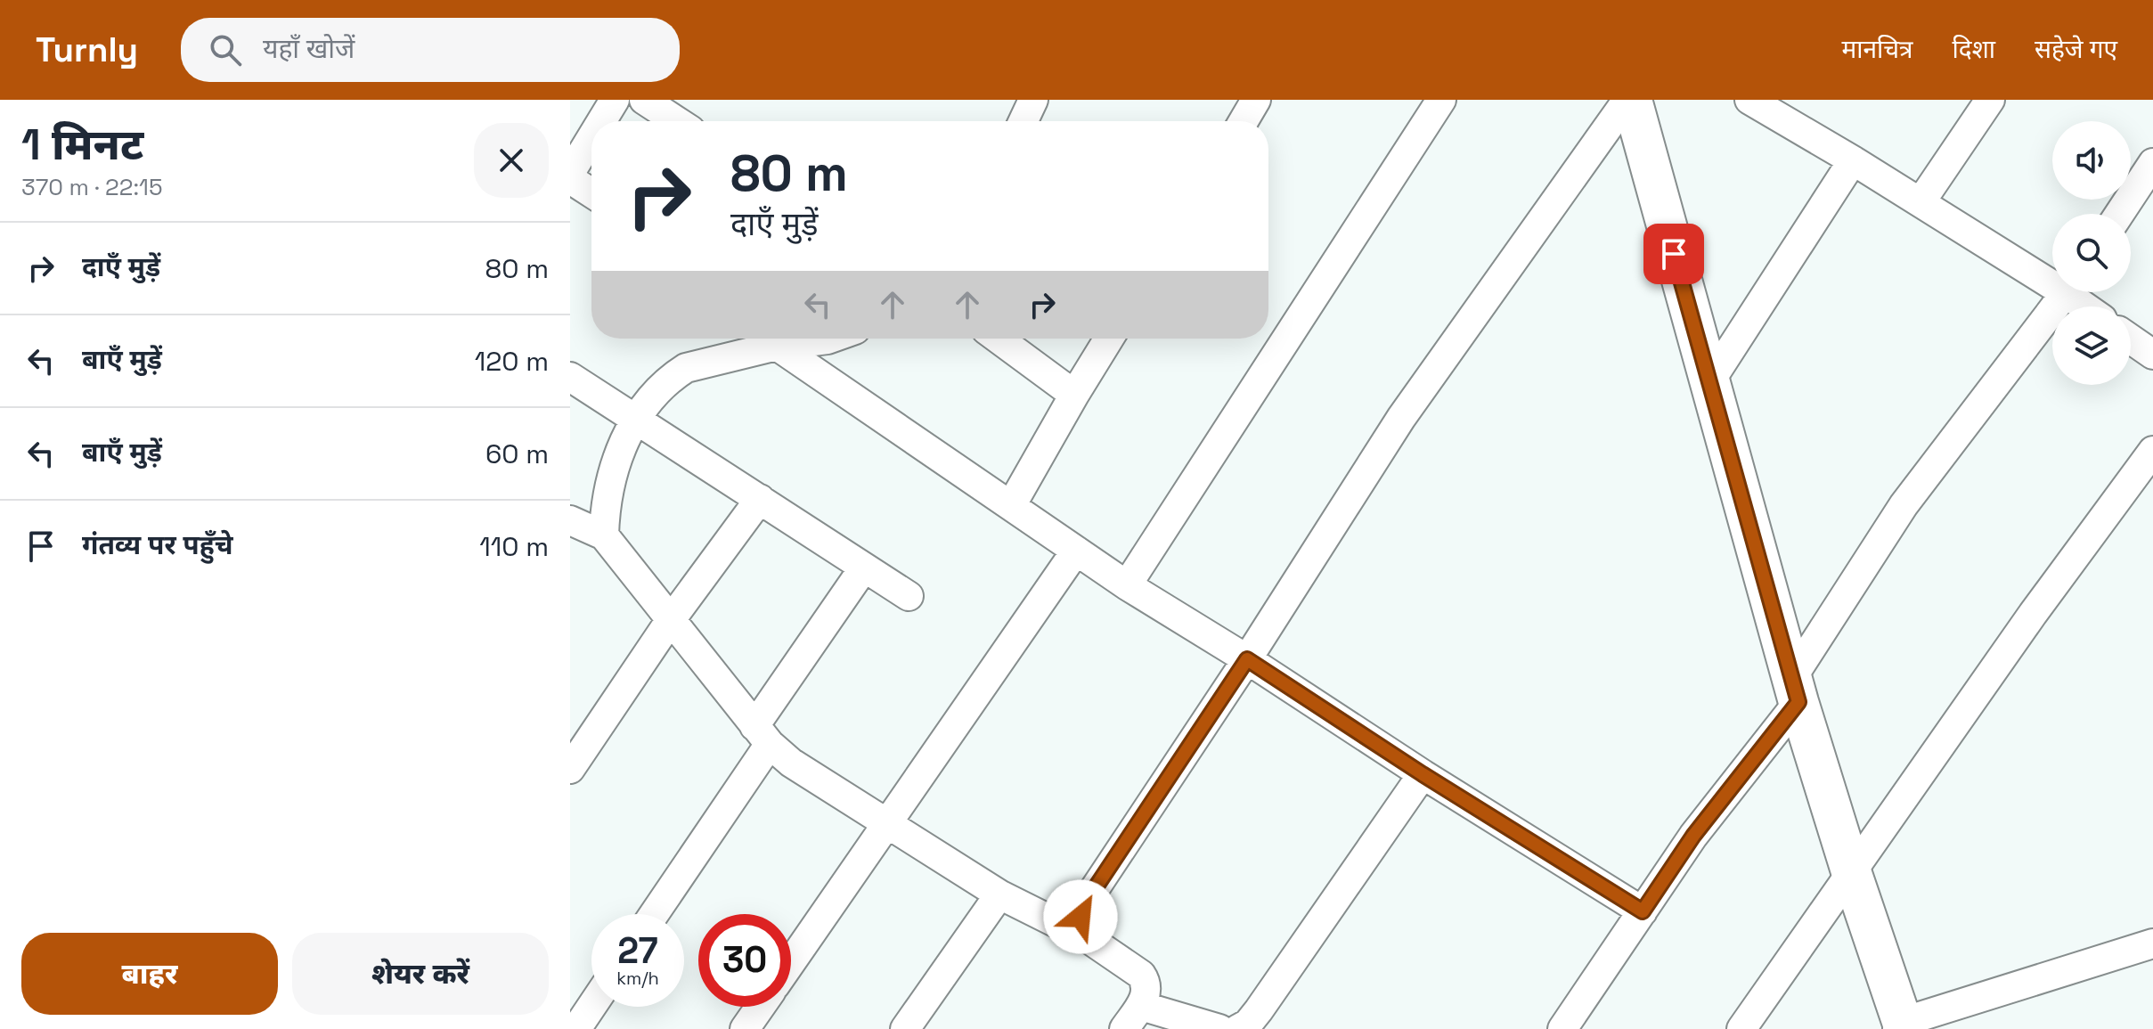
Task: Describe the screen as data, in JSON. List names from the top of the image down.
{
  "page": {
    "header": "Turnly",
    "search": "यहाँ खोजें",
    "nav": ["मानचित्र", "दिशा", "सहेजे गए"],
    "heading": ["1 मिनट", "370 m · 22:15"],
    "turn": ["80 m", "दाएँ मुड़ें"],
    "list": [
      {
        "name": "दाएँ मुड़ें",
        "value": "80 m"
      },
      {
        "name": "बाएँ मुड़ें",
        "value": "120 m"
      },
      {
        "name": "बाएँ मुड़ें",
        "value": "60 m"
      },
      {
        "name": "गंतव्य पर पहुँचे",
        "value": "110 m"
      }
    ],
    "speed": "27 km/h",
    "limit": "30",
    "buttons": ["बाहर", "शेयर करें"]
  }
}
